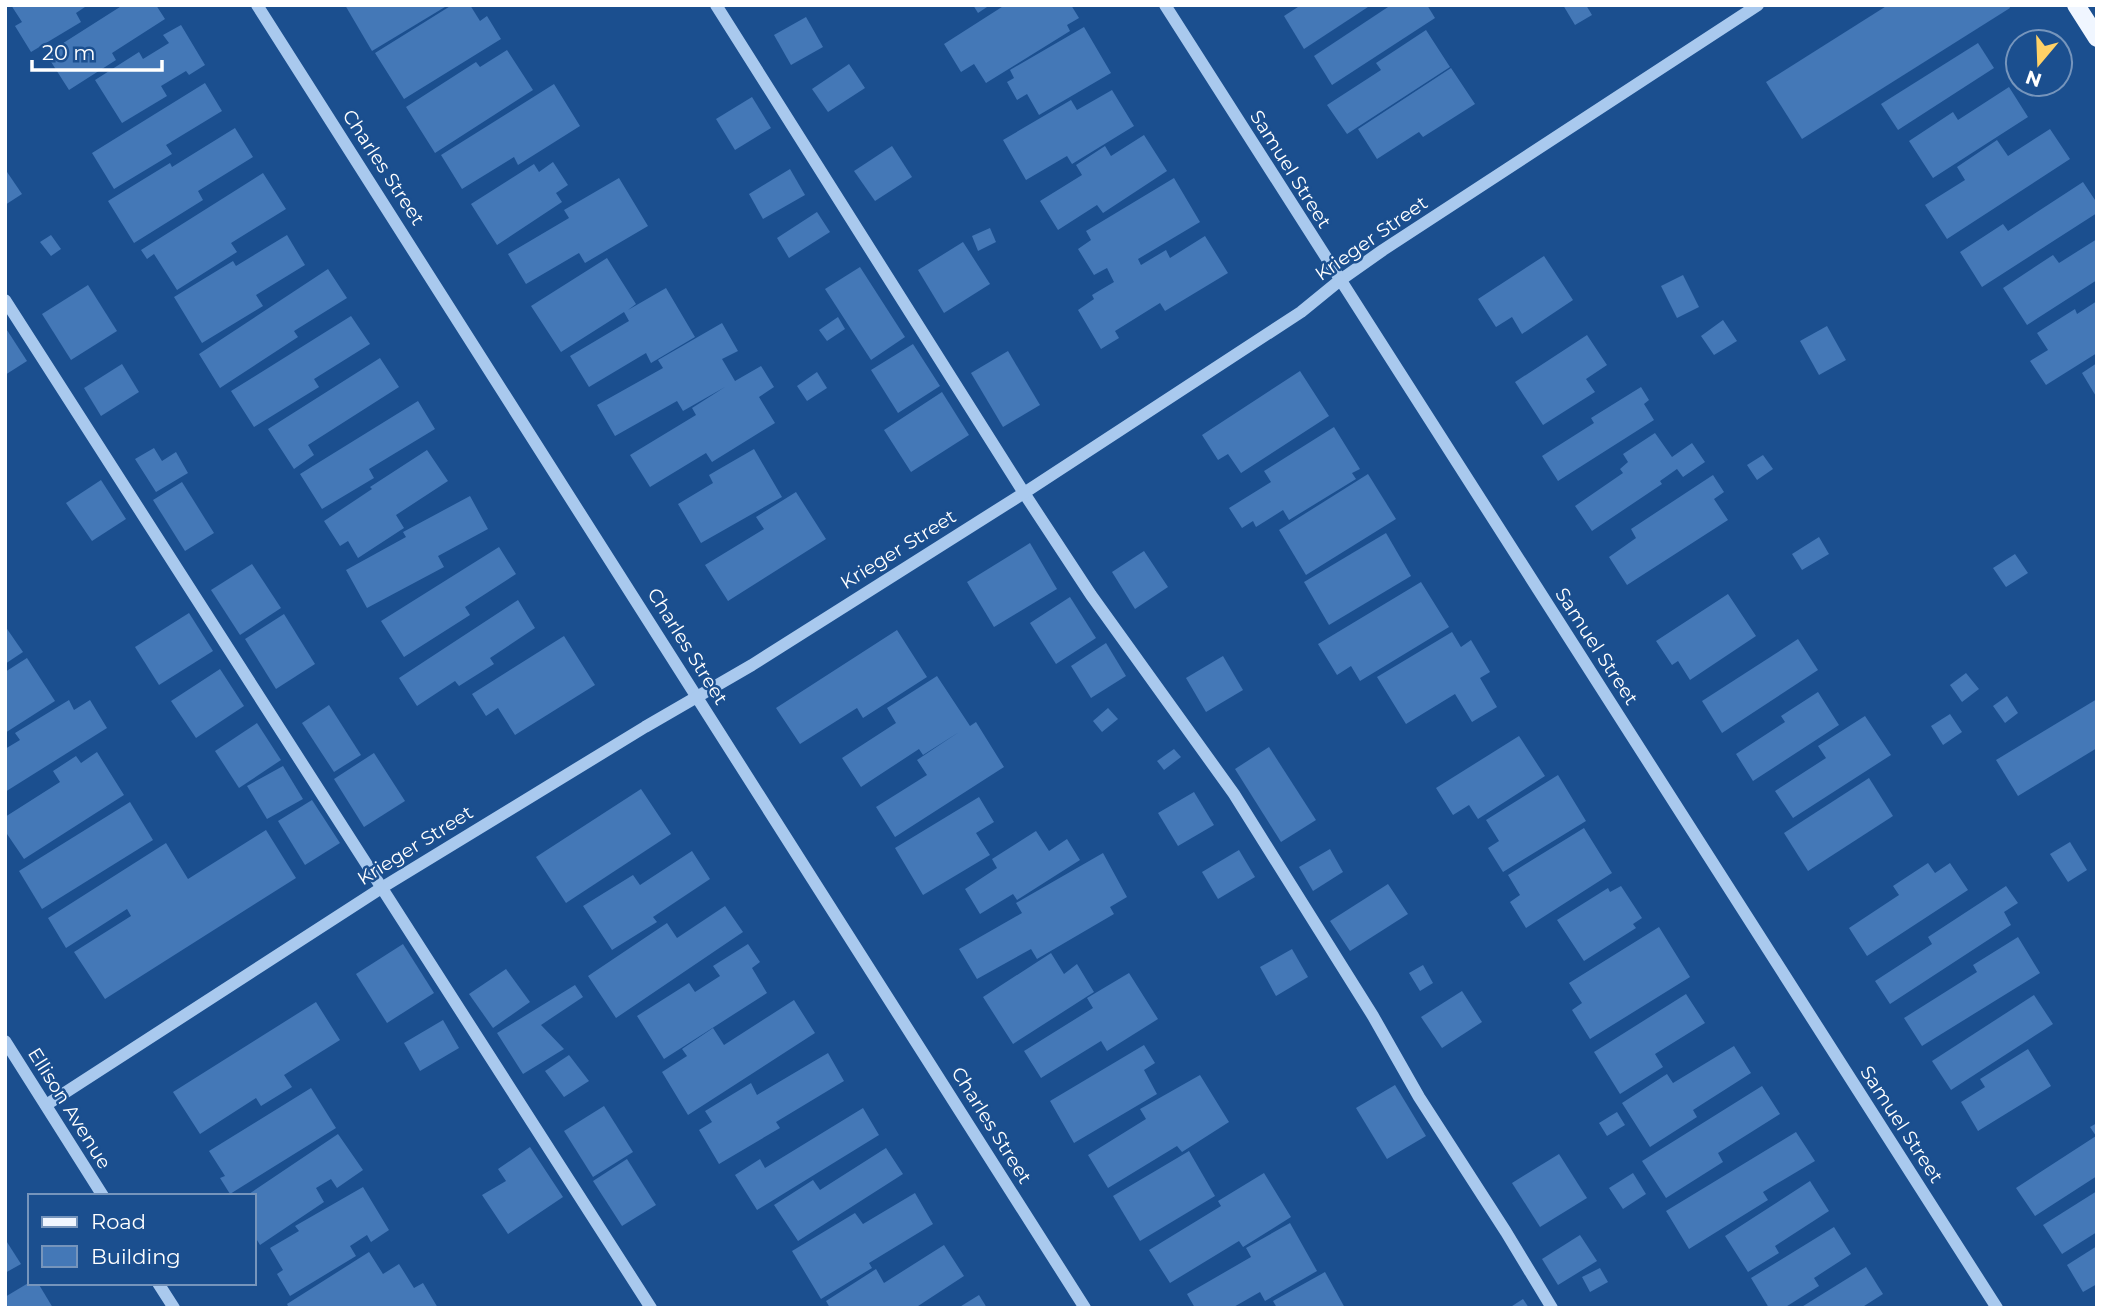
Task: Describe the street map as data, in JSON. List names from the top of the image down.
{
  "streets": {
    "street": [
      "Charles Street",
      "Samuel Street",
      "Krieger Street",
      "Ellison Avenue"
    ]
  },
  "crossings": [
    ["Charles Street", "Krieger Street"],
    ["Samuel Street", "Krieger Street"],
    ["Krieger Street", "Ellison Avenue"]
  ],
  "legend": ["Road", "Building"],
  "scale_bar": "20 m",
  "north": "bottom"
}
